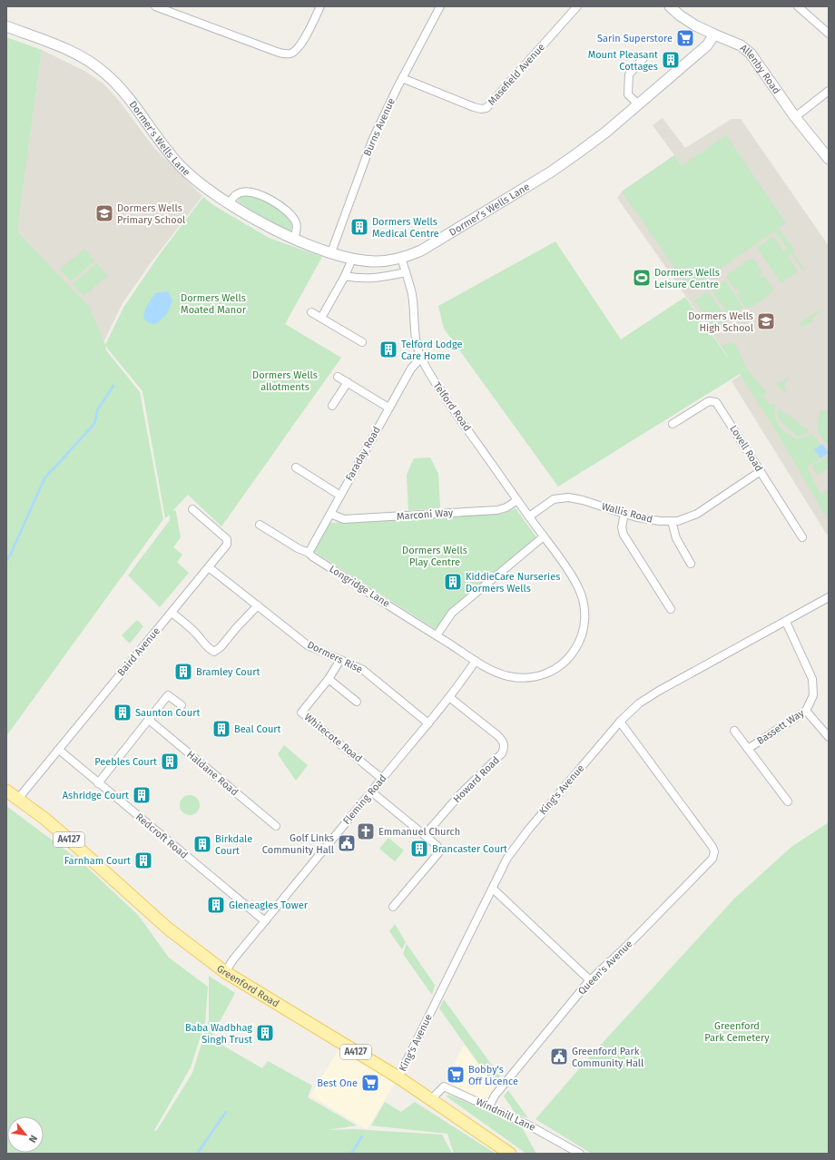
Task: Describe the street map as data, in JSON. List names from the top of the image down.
{
  "streets": {
    "main road": ["A4127", "Greenford Road"],
    "street": [
      "Allenby Road",
      "Masefield Avenue",
      "Burns Avenue",
      "Dormer's Wells Lane",
      "Dormer’s Wells Lane",
      "Telford Road",
      "Lovell Road",
      "Faraday Road",
      "Wallis Road",
      "Marconi Way",
      "Longridge Lane",
      "Baird Avenue",
      "Dormers Rise",
      "Bassett Way",
      "Whitecote Road",
      "Haldane Road",
      "Howard Road",
      "King's Avenue",
      "Fleming Road",
      "Redcroft Road",
      "Queen's Avenue",
      "Windmill Lane"
    ]
  },
  "crossings": [
    ["Allenby Road", "Dormer’s Wells Lane"],
    ["Masefield Avenue", "Burns Avenue"],
    ["Burns Avenue", "Dormer’s Wells Lane"],
    ["Dormer's Wells Lane", "Dormer’s Wells Lane"],
    ["Dormer’s Wells Lane", "Telford Road"],
    ["Telford Road", "Faraday Road"],
    ["Telford Road", "Wallis Road"],
    ["Telford Road", "Marconi Way"],
    ["Telford Road", "Longridge Lane"],
    ["Telford Road", "Fleming Road"],
    ["Lovell Road", "Wallis Road"],
    ["Faraday Road", "Marconi Way"],
    ["Faraday Road", "Longridge Lane"],
    ["Longridge Lane", "Fleming Road"],
    ["Baird Avenue", "Dormers Rise"],
    ["Baird Avenue", "Redcroft Road"],
    ["Baird Avenue", "Greenford Road"],
    ["Dormers Rise", "Whitecote Road"],
    ["Dormers Rise", "Fleming Road"],
    ["Bassett Way", "King's Avenue"],
    ["Whitecote Road", "Fleming Road"],
    ["Howard Road", "Fleming Road"],
    ["King's Avenue", "Queen's Avenue"],
    ["King's Avenue", "Greenford Road"],
    ["Fleming Road", "Redcroft Road"],
    ["Fleming Road", "Greenford Road"],
    ["Queen's Avenue", "Windmill Lane"],
    ["Greenford Road", "Windmill Lane"]
  ],
  "parks": [
    "Dormers Wells Moated Manor",
    "Dormers Wells allotments",
    "Dormers Wells Play Centre",
    "Greenford Park Cemetery"
  ],
  "places": {
    "supermarket": ["Sarin Superstore", "Bobby's Off Licence", "Best One"],
    "building": [
      "Mount Pleasant Cottages",
      "Dormers Wells Medical Centre",
      "Telford Lodge Care Home",
      "KiddieCare Nurseries Dormers Wells",
      "Bramley Court",
      "Saunton Court",
      "Beal Court",
      "Peebles Court",
      "Ashridge Court",
      "Birkdale Court",
      "Brancaster Court",
      "Farnham Court",
      "Gleneagles Tower",
      "Baba Wadbhag Singh Trust"
    ],
    "school or university": ["Dormers Wells Primary School", "Dormers Wells High School"],
    "sports": ["Dormers Wells Leisure Centre"],
    "church": ["Emmanuel Church"],
    "public building": ["Golf Links Community Hall", "Greenford Park Community Hall"]
  },
  "north": "bottom right"
}
